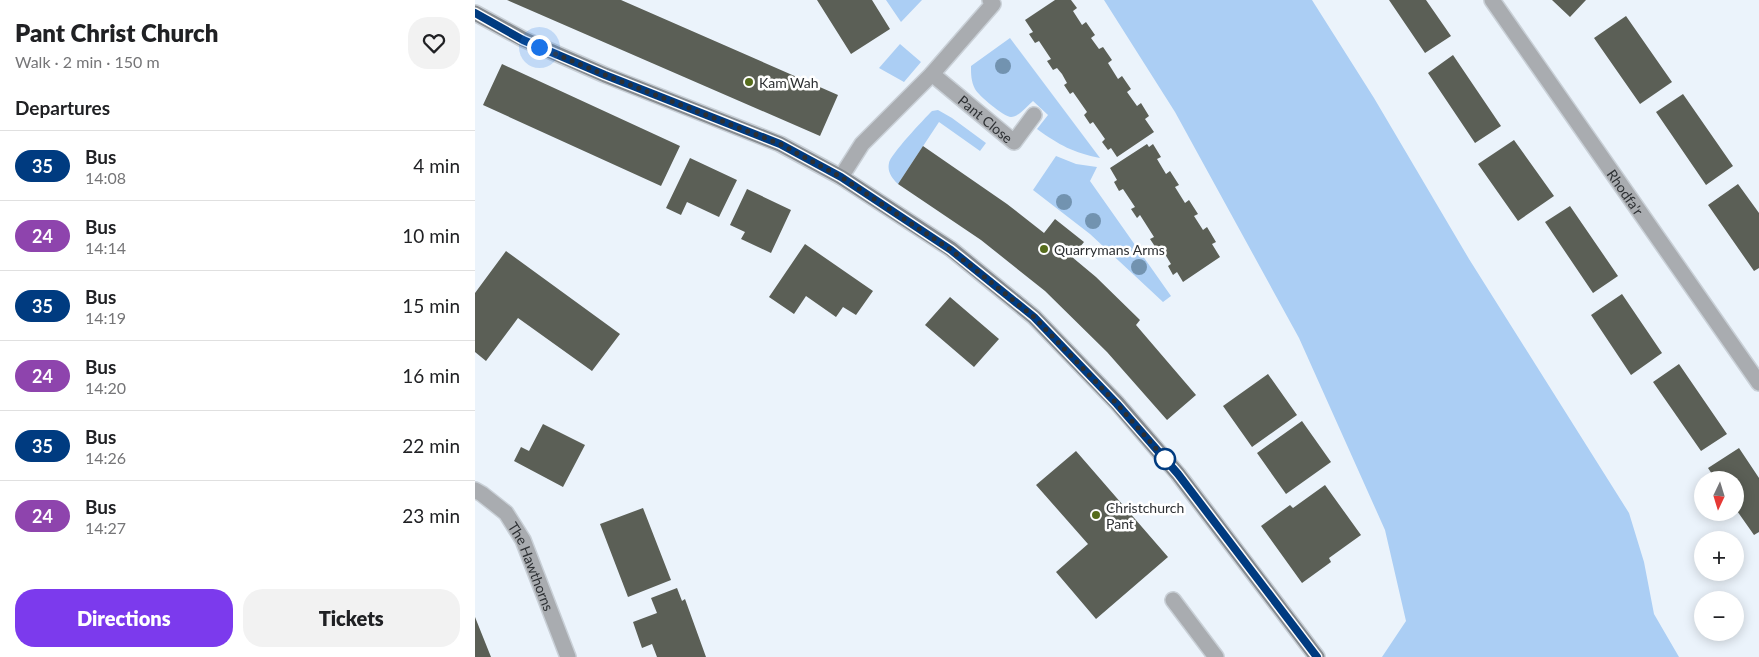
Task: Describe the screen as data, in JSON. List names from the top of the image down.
{
  "streets": {
    "street": ["Pant Close", "Rhodfa'r", "The Hawthorns"]
  },
  "places": ["Kam Wah", "Quarrymans Arms", "Christchurch Pant"],
  "lines": ["bus line 35"],
  "north": "bottom",
  "page": {
    "heading": [
      ["Pant Christ Church", "Walk · 2 min · 150 m"],
      "Departures"
    ],
    "list": [
      {
        "mark": "35",
        "name": "Bus",
        "note": "14:08",
        "value": "4 min"
      },
      {
        "mark": "24",
        "name": "Bus",
        "note": "14:14",
        "value": "10 min"
      },
      {
        "mark": "35",
        "name": "Bus",
        "note": "14:19",
        "value": "15 min"
      },
      {
        "mark": "24",
        "name": "Bus",
        "note": "14:20",
        "value": "16 min"
      },
      {
        "mark": "35",
        "name": "Bus",
        "note": "14:26",
        "value": "22 min"
      },
      {
        "mark": "24",
        "name": "Bus",
        "note": "14:27",
        "value": "23 min"
      }
    ],
    "map_buttons": ["+", "−"],
    "buttons": ["Directions", "Tickets"]
  }
}
